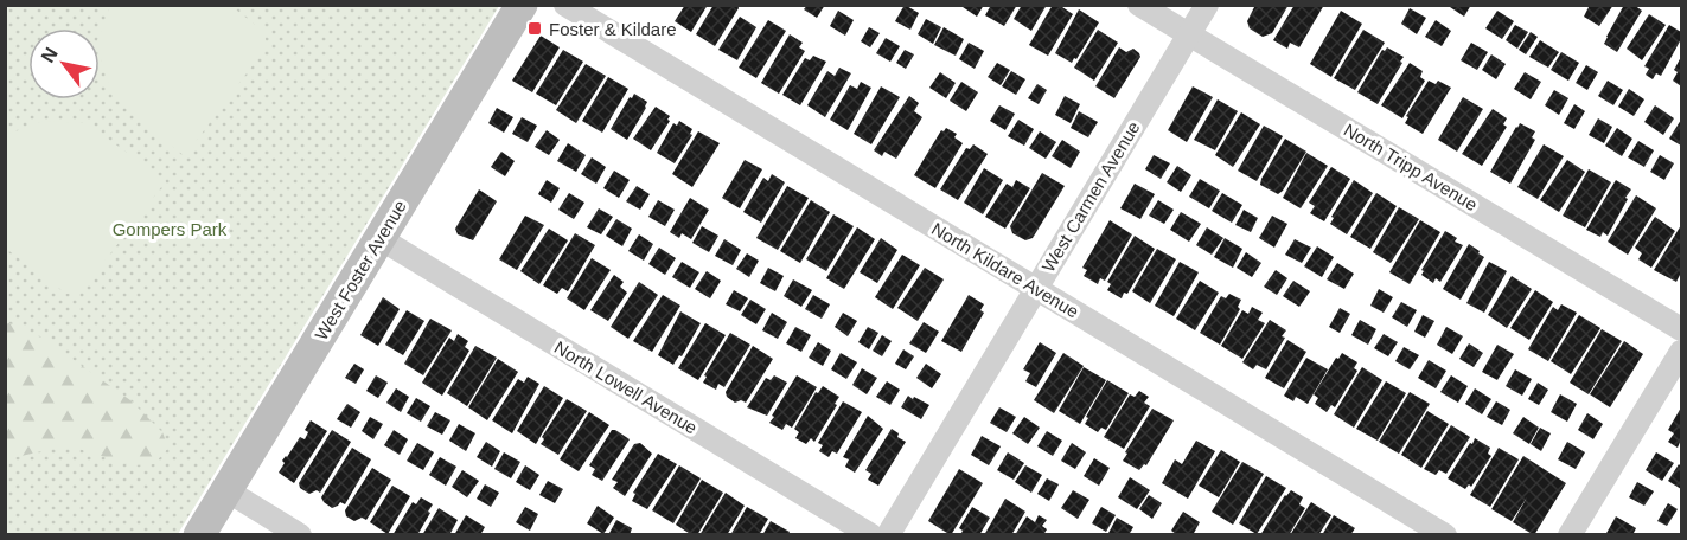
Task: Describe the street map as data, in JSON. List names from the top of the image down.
{
  "streets": {
    "main road": ["West Foster Avenue"],
    "street": [
      "North Tripp Avenue",
      "West Carmen Avenue",
      "North Kildare Avenue",
      "North Lowell Avenue"
    ]
  },
  "crossings": [
    ["North Tripp Avenue", "West Carmen Avenue"],
    ["West Carmen Avenue", "North Kildare Avenue"],
    ["West Foster Avenue", "North Lowell Avenue"]
  ],
  "parks": ["Gompers Park"],
  "places": {
    "transit": ["Foster & Kildare"]
  },
  "north": "top left"
}
